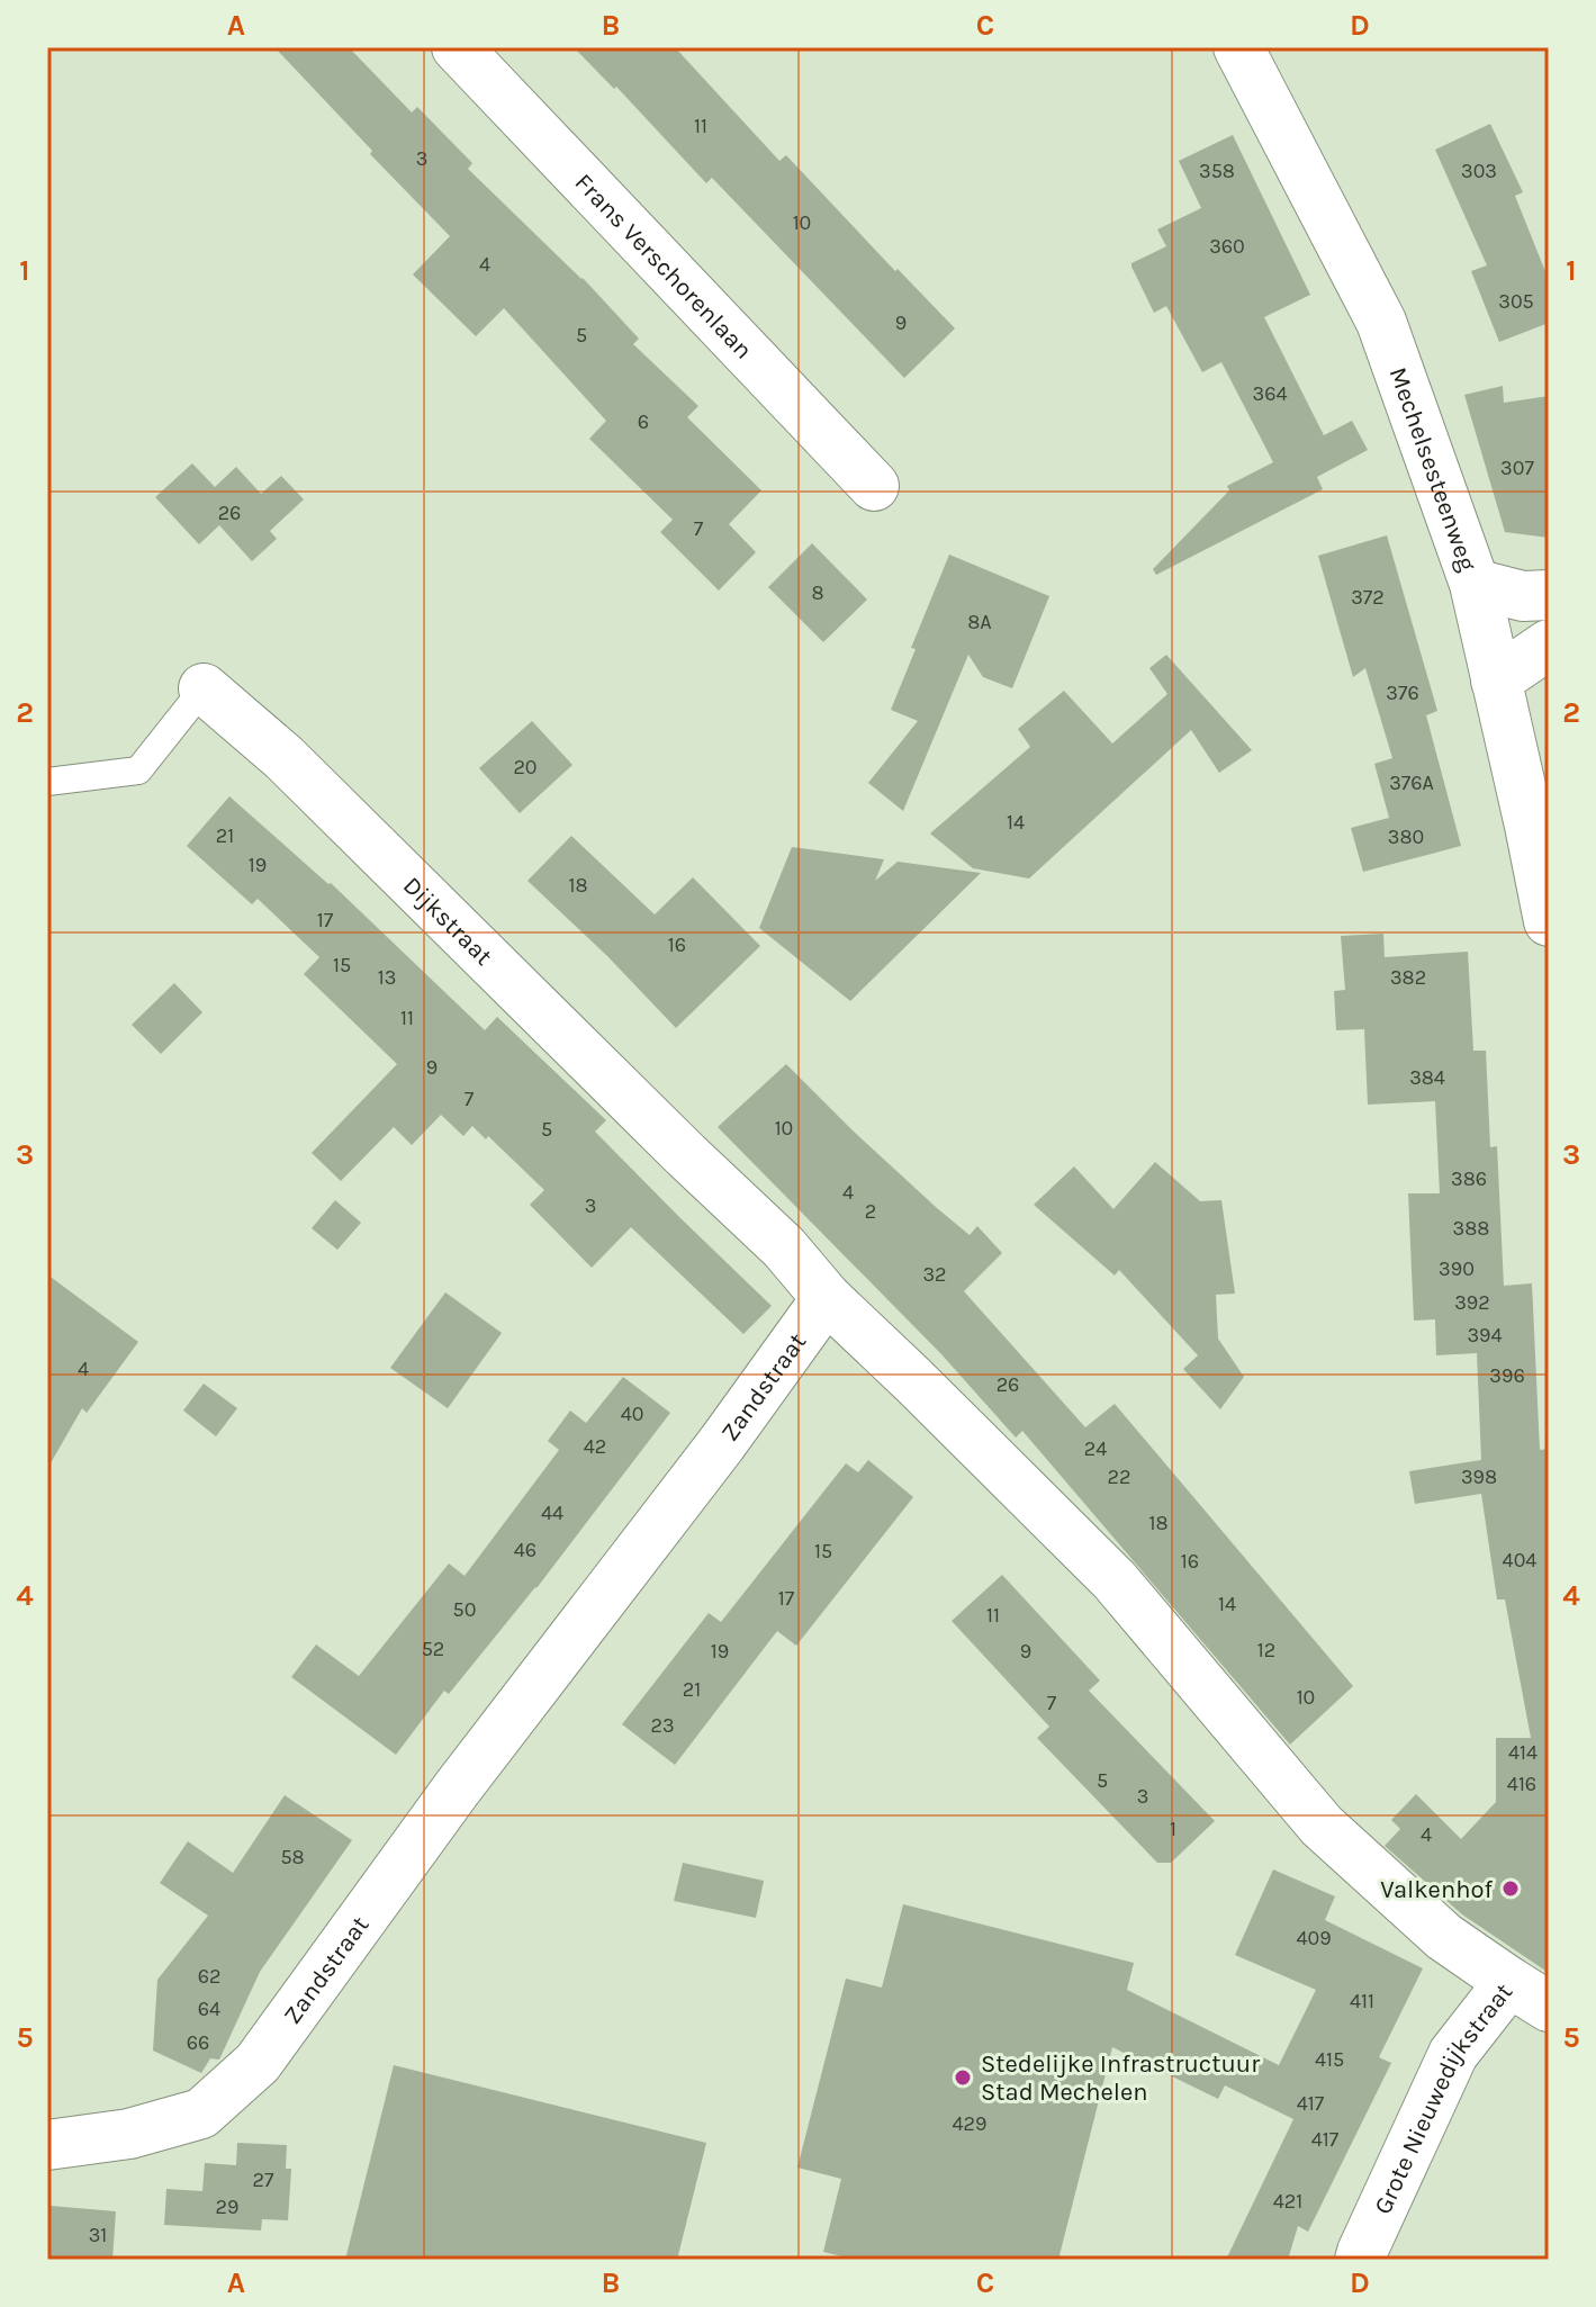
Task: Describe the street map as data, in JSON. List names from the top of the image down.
{
  "streets": {
    "street": [
      "Frans Verschorenlaan",
      "Mechelsesteenweg",
      "Dijkstraat",
      "Zandstraat",
      "Grote Nieuwedijkstraat"
    ]
  },
  "crossings": [
    ["Dijkstraat", "Zandstraat"]
  ],
  "places": ["Valkenhof", "Stedelijke Infrastructuur Stad Mechelen"],
  "house_numbers": [
    "11",
    "3",
    "358",
    "303",
    "10",
    "360",
    "4",
    "305",
    "9",
    "5",
    "364",
    "6",
    "307",
    "26",
    "7",
    "8",
    "372",
    "8A",
    "376",
    "20",
    "376A",
    "14",
    "21",
    "380",
    "19",
    "18",
    "17",
    "16",
    "15",
    "13",
    "382",
    "11",
    "9",
    "384",
    "7",
    "10",
    "5",
    "386",
    "4",
    "3",
    "2",
    "388",
    "390",
    "32",
    "392",
    "394",
    "4",
    "396",
    "26",
    "40",
    "42",
    "24",
    "22",
    "398",
    "44",
    "18",
    "46",
    "15",
    "404",
    "16",
    "17",
    "14",
    "50",
    "11",
    "52",
    "12",
    "19",
    "9",
    "21",
    "10",
    "7",
    "23",
    "414",
    "5",
    "416",
    "3",
    "1",
    "4",
    "58",
    "409",
    "62",
    "411",
    "64",
    "66",
    "415",
    "417",
    "429",
    "417",
    "27",
    "421",
    "29",
    "31"
  ],
  "grid": {
    "columns": [
      "A",
      "B",
      "C",
      "D"
    ],
    "rows": [
      "1",
      "2",
      "3",
      "4",
      "5"
    ]
  }
}
